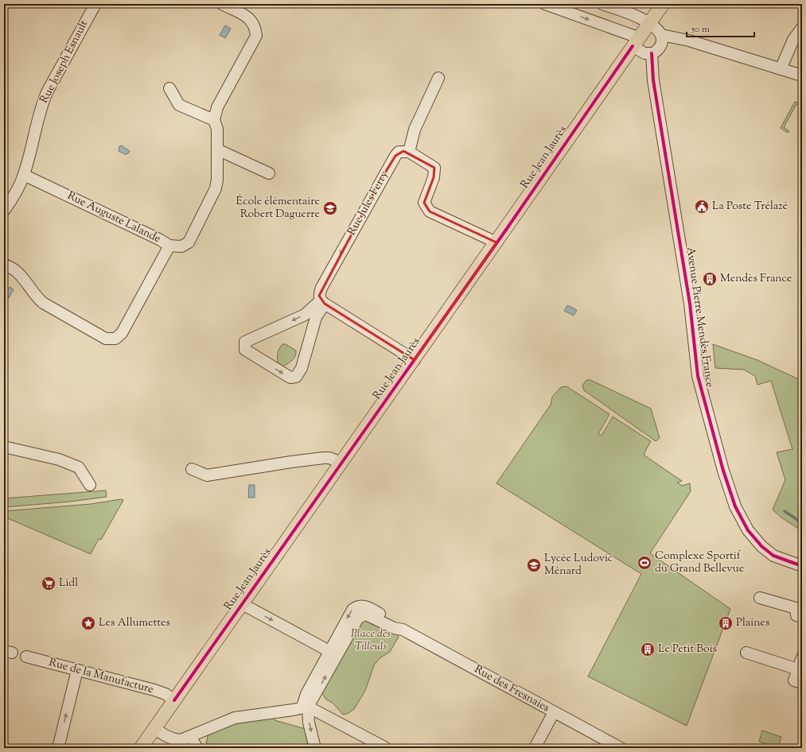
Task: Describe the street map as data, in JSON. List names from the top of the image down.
{
  "streets": {
    "main road": ["Rue Jean Jaurès"],
    "street": [
      "Rue Joseph Esnault",
      "Rue Jules Ferry",
      "Rue Auguste Lalande",
      "Avenue Pierre Mendès France",
      "Rue de la Manufacture",
      "Rue des Fresnaies"
    ]
  },
  "crossings": [
    ["Rue Joseph Esnault", "Rue Auguste Lalande"],
    ["Rue Jean Jaurès", "Avenue Pierre Mendès France"],
    ["Rue Jean Jaurès", "Rue de la Manufacture"]
  ],
  "one_way": ["Rue Jules Ferry"],
  "parks": ["Place des Tilleuls"],
  "places": {
    "public building": ["La Poste Trélazé"],
    "school or university": ["École élémentaire Robert Daguerre", "Lycée Ludovic Ménard"],
    "building": ["Mendès France", "Plaines", "Le Petit Bois"],
    "sports": ["Complexe Sportif du Grand Bellevue"],
    "supermarket": ["Lidl"],
    "place": ["Les Allumettes"]
  },
  "scale_bar": "50 m"
}
